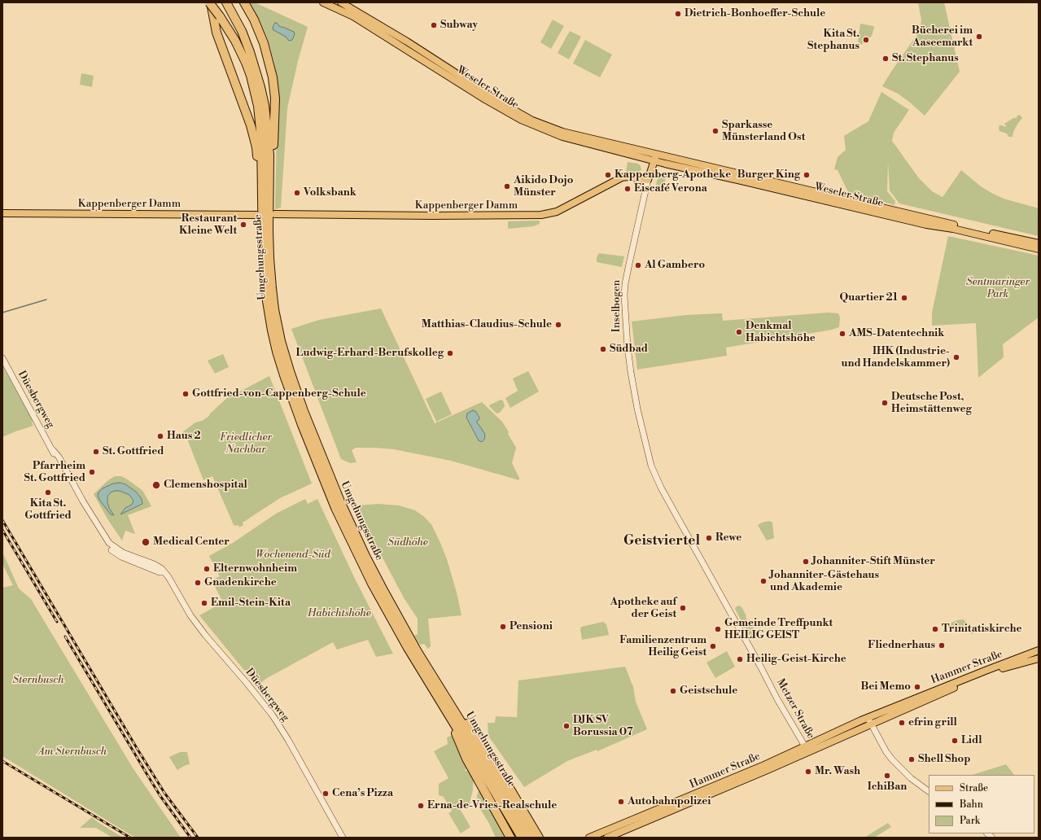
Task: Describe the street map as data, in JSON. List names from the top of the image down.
{
  "streets": {
    "highway": ["Umgehungsstraße"],
    "main road": [
      "Weseler Straße",
      "Kappenberger Damm",
      "Inselbogen",
      "Hammer Straße"
    ],
    "street": ["Düesbergweg", "Metzer Straße"]
  },
  "crossings": [
    ["Weseler Straße", "Inselbogen"],
    ["Kappenberger Damm", "Inselbogen"],
    ["Inselbogen", "Metzer Straße"],
    ["Hammer Straße", "Metzer Straße"]
  ],
  "districts": ["Geistviertel"],
  "parks": [
    "Sentmaringer Park",
    "Friedlicher Nachbar",
    "Südhöhe",
    "Wochenend-Süd",
    "Habichtshöhe",
    "Sternbusch",
    "Am Sternbusch"
  ],
  "places": [
    "Dietrich-Bonhoeffer-Schule",
    "Subway",
    "Bücherei im Aaseemarkt",
    "Kita St. Stephanus",
    "St. Stephanus",
    "Sparkasse Münsterland Ost",
    "Kappenberg-Apotheke",
    "Burger King",
    "Aikido Dojo Münster",
    "Eiscafé Verona",
    "Volksbank",
    "Restaurant Kleine Welt",
    "Al Gambero",
    "Quartier 21",
    "Matthias-Claudius-Schule",
    "Denkmal Habichtshöhe",
    "AMS-Datentechnik",
    "Südbad",
    "Ludwig-Erhard-Berufskolleg",
    "IHK (Industrie- und Handelskammer)",
    "Gottfried-von-Cappenberg-Schule",
    "Deutsche Post, Heimstättenweg",
    "Haus 2",
    "St. Gottfried",
    "Pfarrheim St. Gottfried",
    "Clemenshospital",
    "Kita St. Gottfried",
    "Rewe",
    "Medical Center",
    "Johanniter-Stift Münster",
    "Elternwohnheim",
    "Johanniter-Gästehaus und Akademie",
    "Gnadenkirche",
    "Emil-Stein-Kita",
    "Apotheke auf der Geist",
    "Pensioni",
    "Gemeinde Treffpunkt HEILIG GEIST",
    "Trinitatiskirche",
    "Fliednerhaus",
    "Familienzentrum Heilig Geist",
    "Heilig-Geist-Kirche",
    "Bei Memo",
    "Geistschule",
    "efrin grill",
    "DJK SV Borussia 07",
    "Lidl",
    "Shell Shop",
    "Mr. Wash",
    "IchiBan",
    "Cena’s Pizza",
    "Autobahnpolizei",
    "Erna-de-Vries-Realschule"
  ],
  "legend": ["Straße", "Bahn", "Park"]
}
